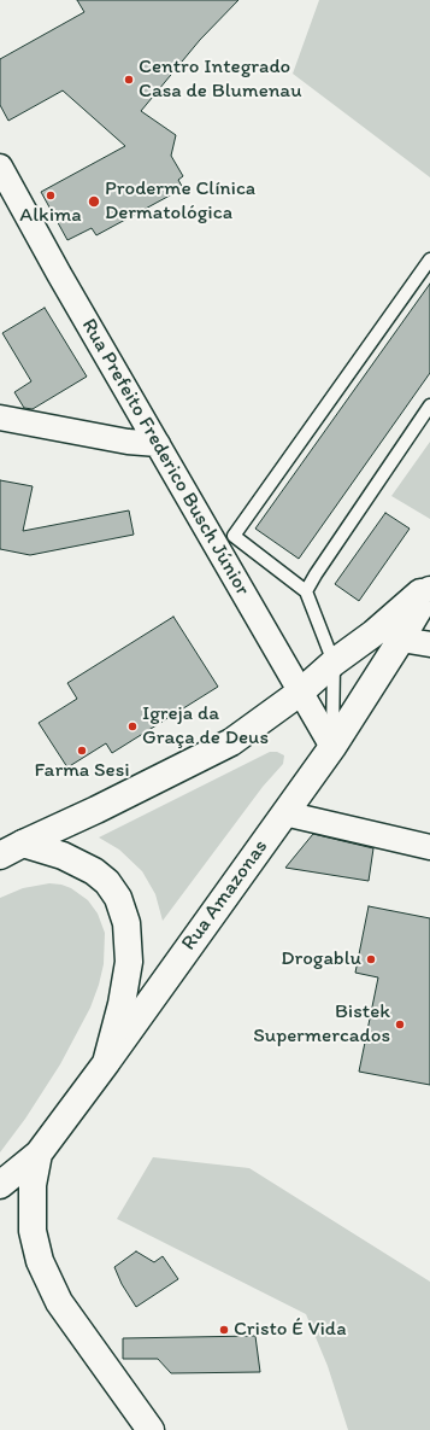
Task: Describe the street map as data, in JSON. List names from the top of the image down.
{
  "streets": {
    "main road": ["Rua Amazonas"],
    "street": ["Rua Prefeito Frederico Busch Júnior"]
  },
  "crossings": [
    ["Rua Prefeito Frederico Busch Júnior", "Rua Amazonas"]
  ],
  "places": [
    "Centro Integrado Casa de Blumenau",
    "Alkima",
    "Proderme Clínica Dermatológica",
    "Igreja da Graça de Deus",
    "Farma Sesi",
    "Drogablu",
    "Bistek Supermercados",
    "Cristo É Vida"
  ]
}
